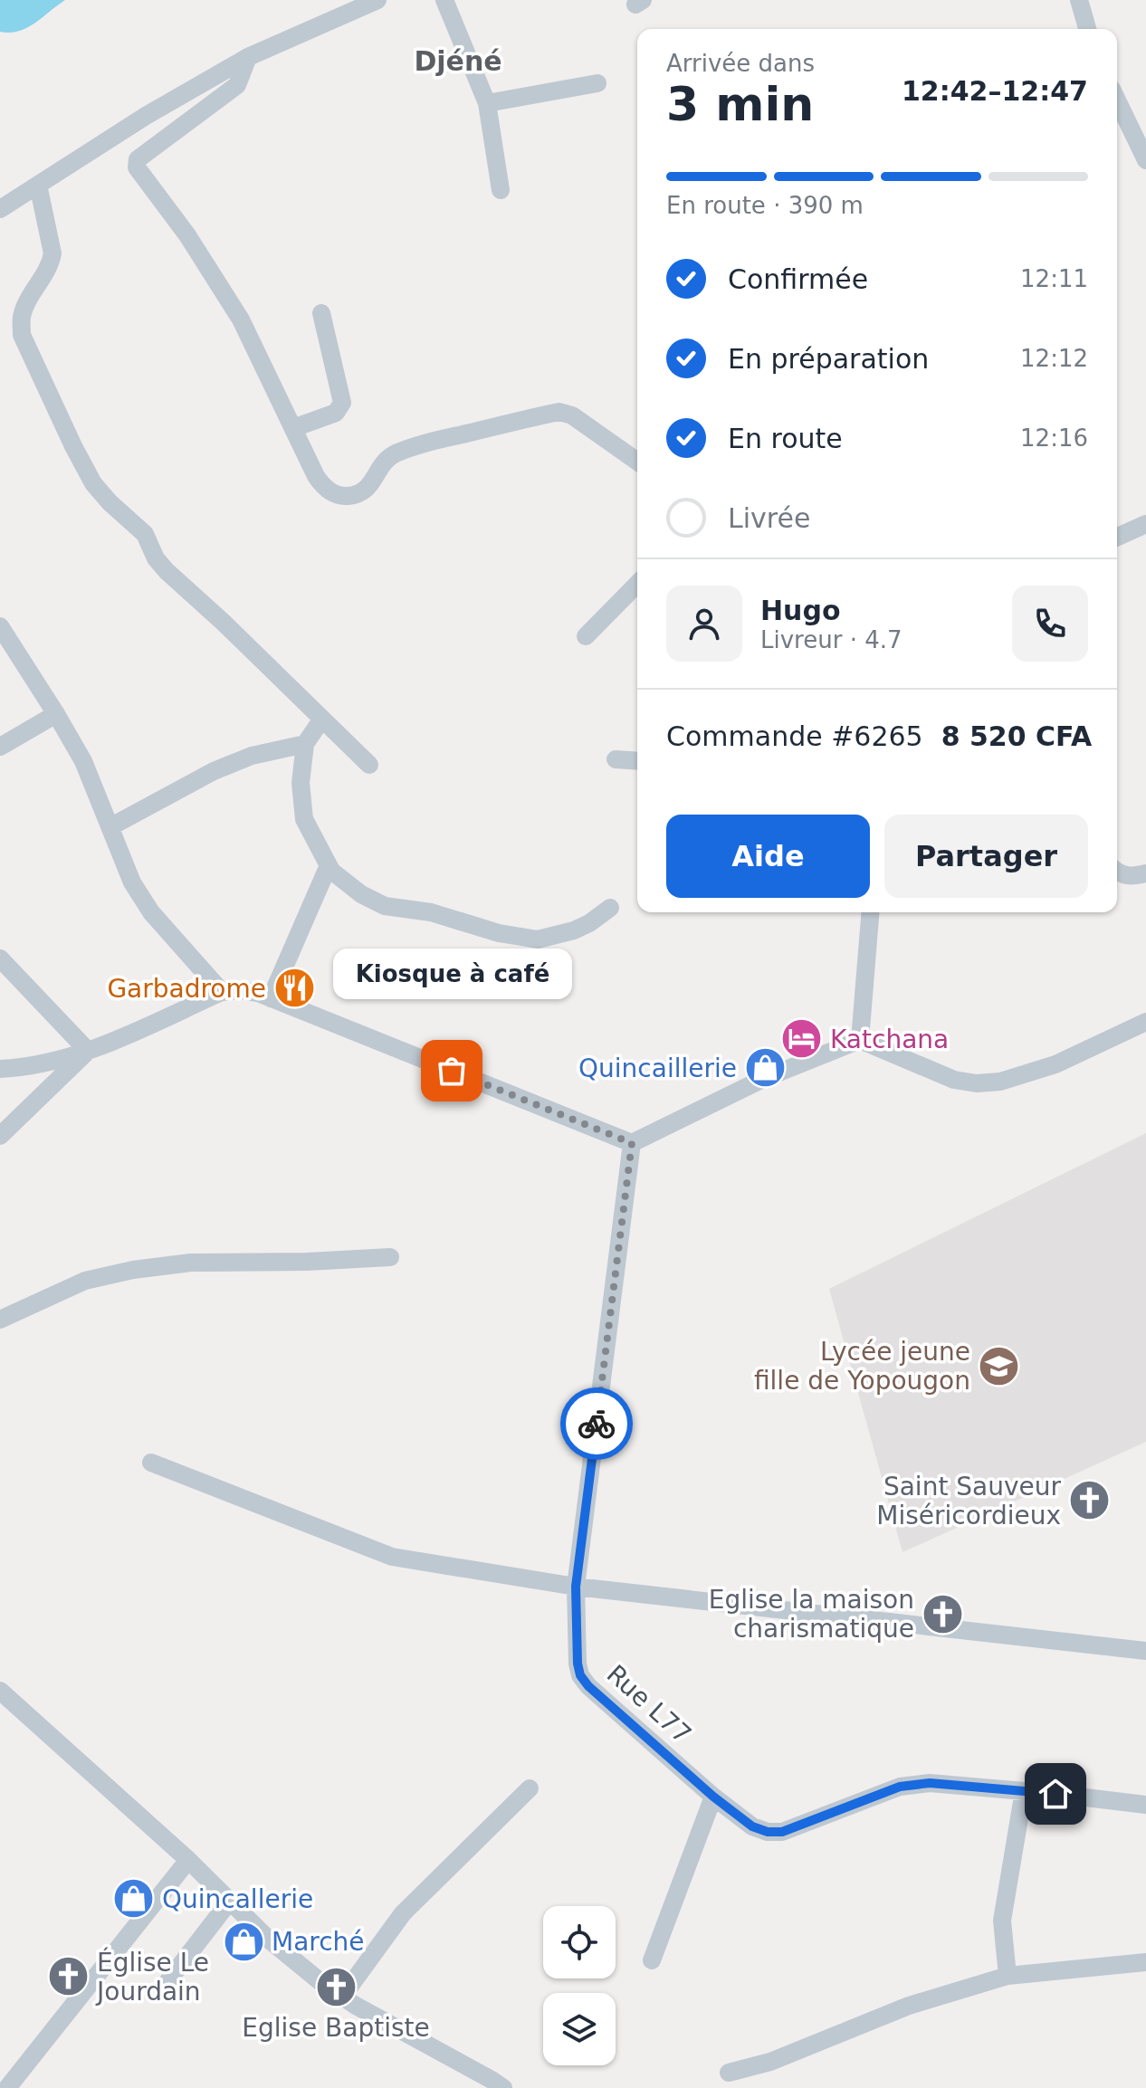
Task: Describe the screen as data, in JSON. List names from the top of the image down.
{
  "streets": {
    "street": ["Rue L77"]
  },
  "districts": ["Djéné"],
  "places": {
    "restaurant": ["Garbadrome"],
    "hotel": ["Katchana"],
    "shop": ["Quincaillerie", "Quincallerie", "Marché"],
    "other": ["Kiosque à café"],
    "school or university": ["Lycée jeune fille de Yopougon"],
    "church": [
      "Saint Sauveur Miséricordieux",
      "Eglise la maison charismatique",
      "Église Le Jourdain",
      "Eglise Baptiste"
    ]
  },
  "page": {
    "heading": ["3 min", "Arrivée dans", "12:42–12:47"],
    "panel": [
      "Hugo",
      "Livreur · 4.7",
      "Commande #6265",
      "8 520 CFA"
    ],
    "bar": "En route · 390 m",
    "list": [
      ["Confirmée", "12:11"],
      ["En préparation", "12:12"],
      ["En route", "12:16"],
      "Livrée"
    ],
    "buttons": ["Aide", "Partager"],
    "bubble": "Kiosque à café"
  }
}
